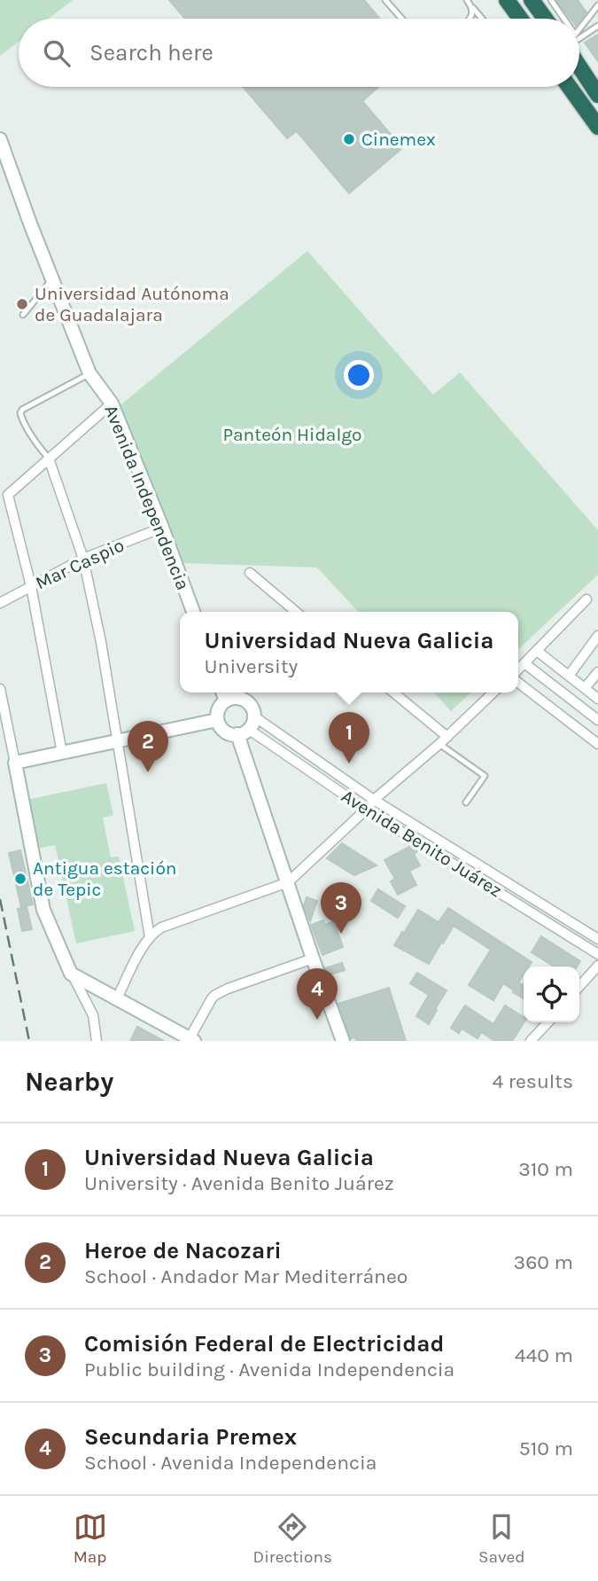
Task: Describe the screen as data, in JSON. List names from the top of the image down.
{
  "streets": {
    "main road": ["Avenida Independencia"],
    "street": ["Mar Caspio", "Avenida Benito Juárez"]
  },
  "crossings": [
    ["Avenida Independencia", "Mar Caspio"]
  ],
  "parks": ["Panteón Hidalgo"],
  "places": ["Cinemex", "Universidad Autónoma de Guadalajara", "Antigua estación de Tepic"],
  "page": {
    "search": "Search here",
    "popup": ["Universidad Nueva Galicia", "University"],
    "pins": [
      "1",
      "2",
      "3",
      "4"
    ],
    "heading": ["Nearby", "4 results"],
    "list": [
      {
        "mark": "1",
        "name": "Universidad Nueva Galicia",
        "note": "University · Avenida Benito Juárez",
        "value": "310 m"
      },
      {
        "mark": "2",
        "name": "Heroe de Nacozari",
        "note": "School · Andador Mar Mediterráneo",
        "value": "360 m"
      },
      {
        "mark": "3",
        "name": "Comisión Federal de Electricidad",
        "note": "Public building · Avenida Independencia",
        "value": "440 m"
      },
      {
        "mark": "4",
        "name": "Secundaria Premex",
        "note": "School · Avenida Independencia",
        "value": "510 m"
      }
    ],
    "nav": ["Map", "Directions", "Saved"]
  }
}
